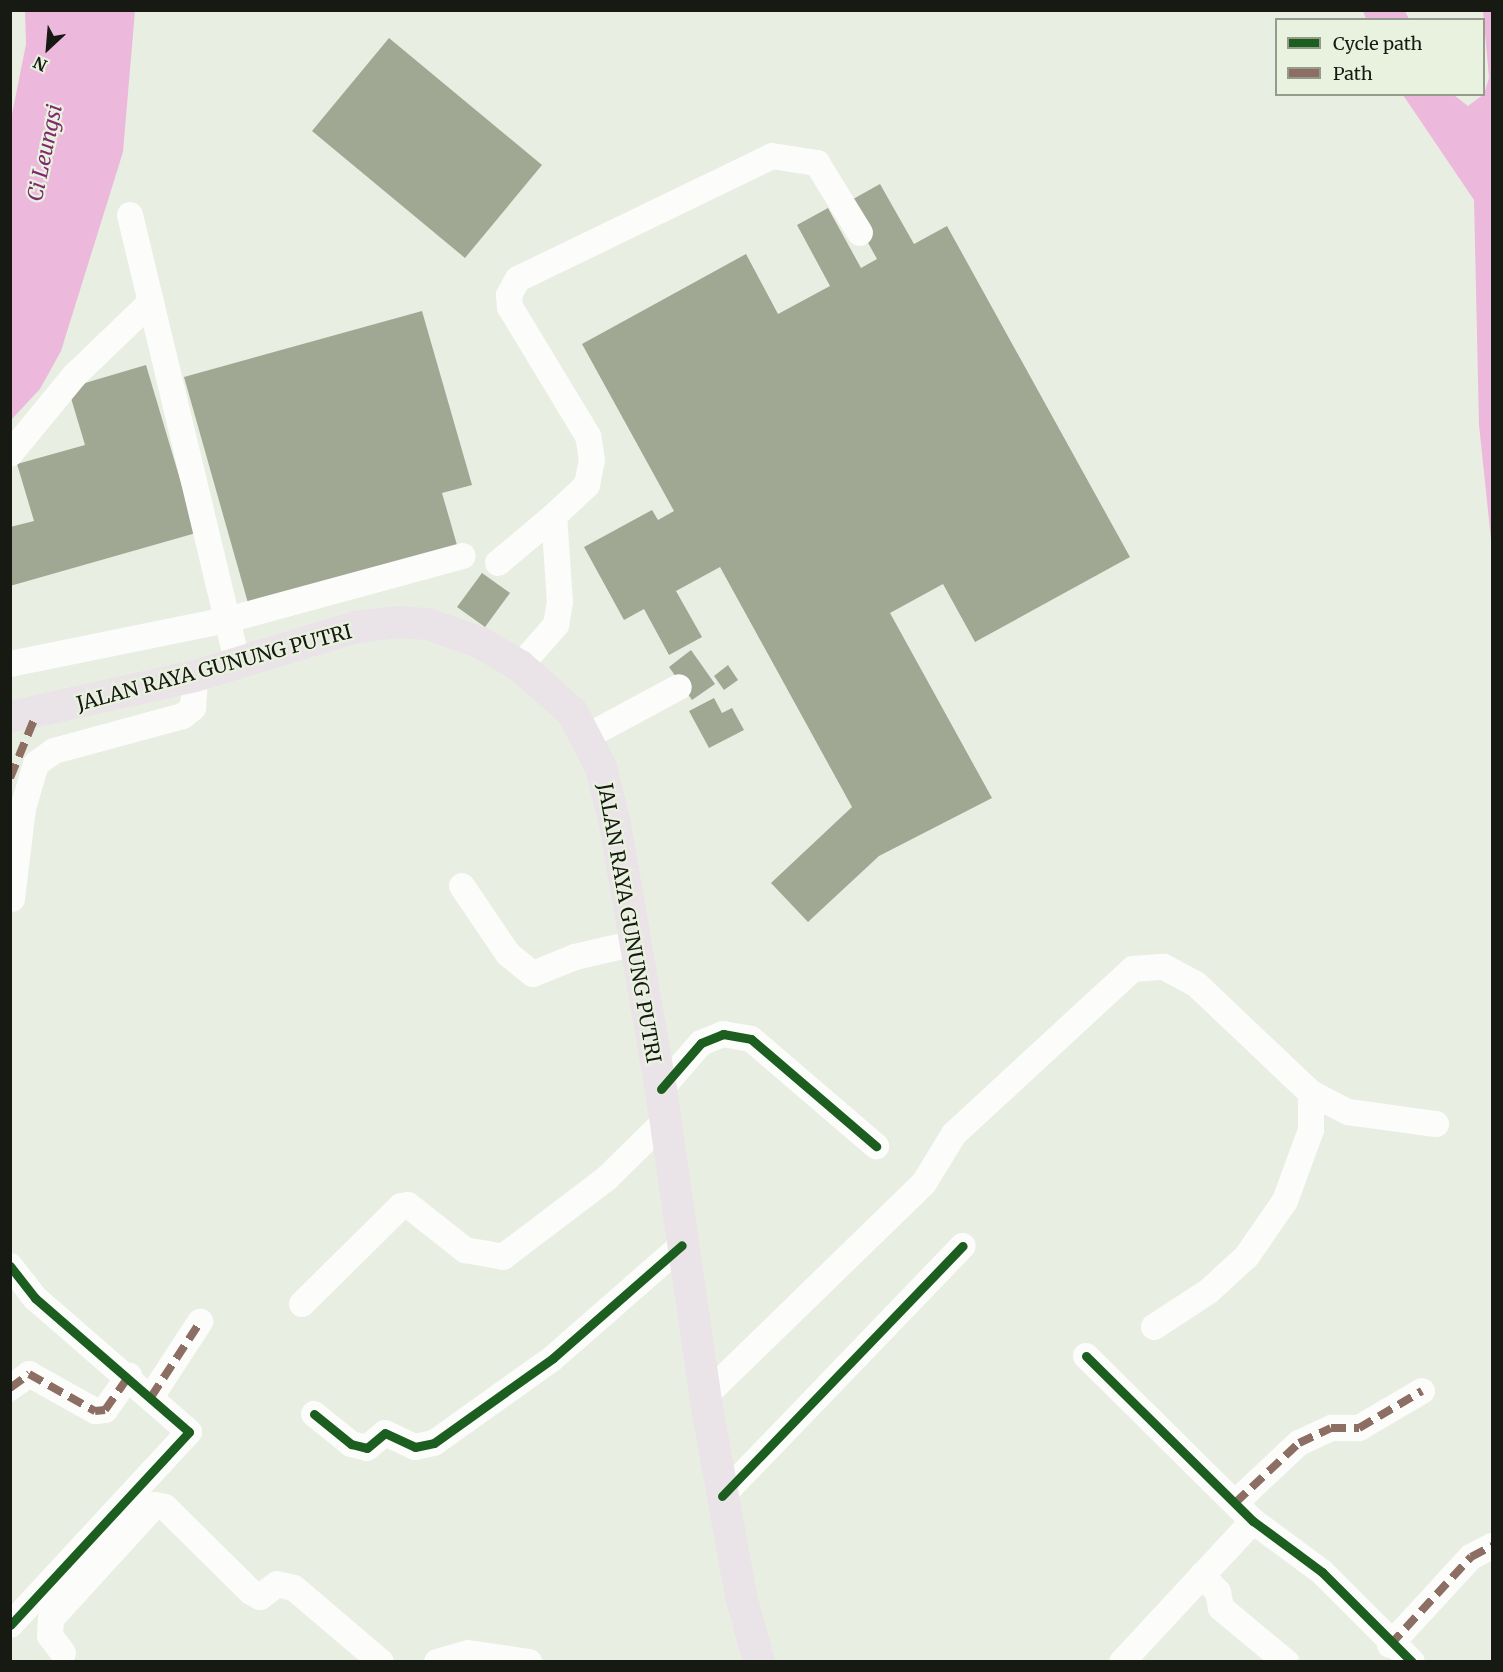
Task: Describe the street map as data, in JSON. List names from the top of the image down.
{
  "streets": {
    "main road": ["JALAN RAYA GUNUNG PUTRI"]
  },
  "water": ["Ci Leungsi"],
  "legend": ["Cycle path", "Path"],
  "north": "bottom left"
}
